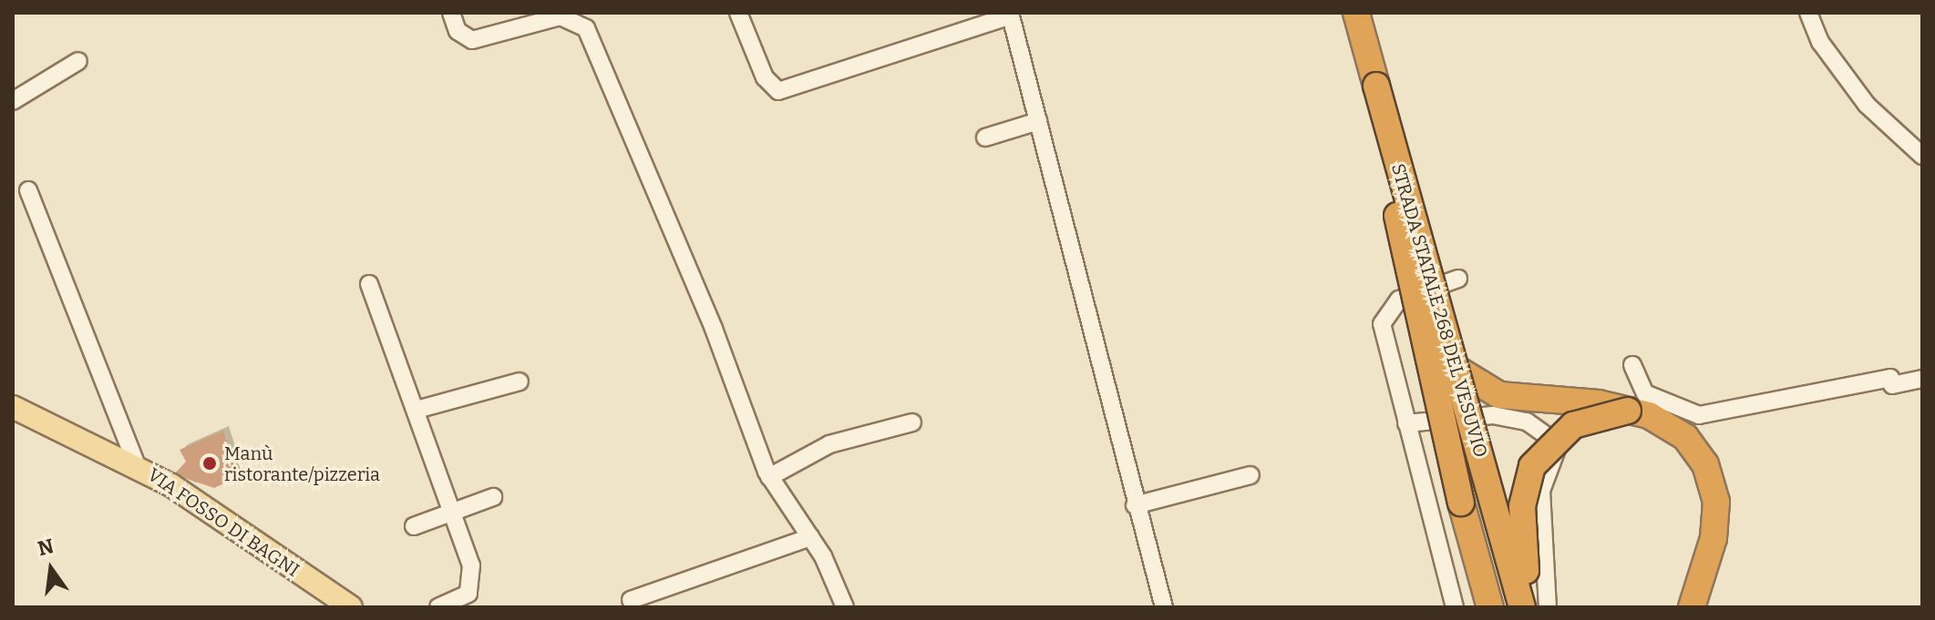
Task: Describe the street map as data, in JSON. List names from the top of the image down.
{
  "streets": {
    "highway": ["STRADA STATALE 268 DEL VESUVIO"],
    "main road": ["VIA FOSSO DI BAGNI"]
  },
  "places": ["Manù ristorante/pizzeria"],
  "north": "top"
}
